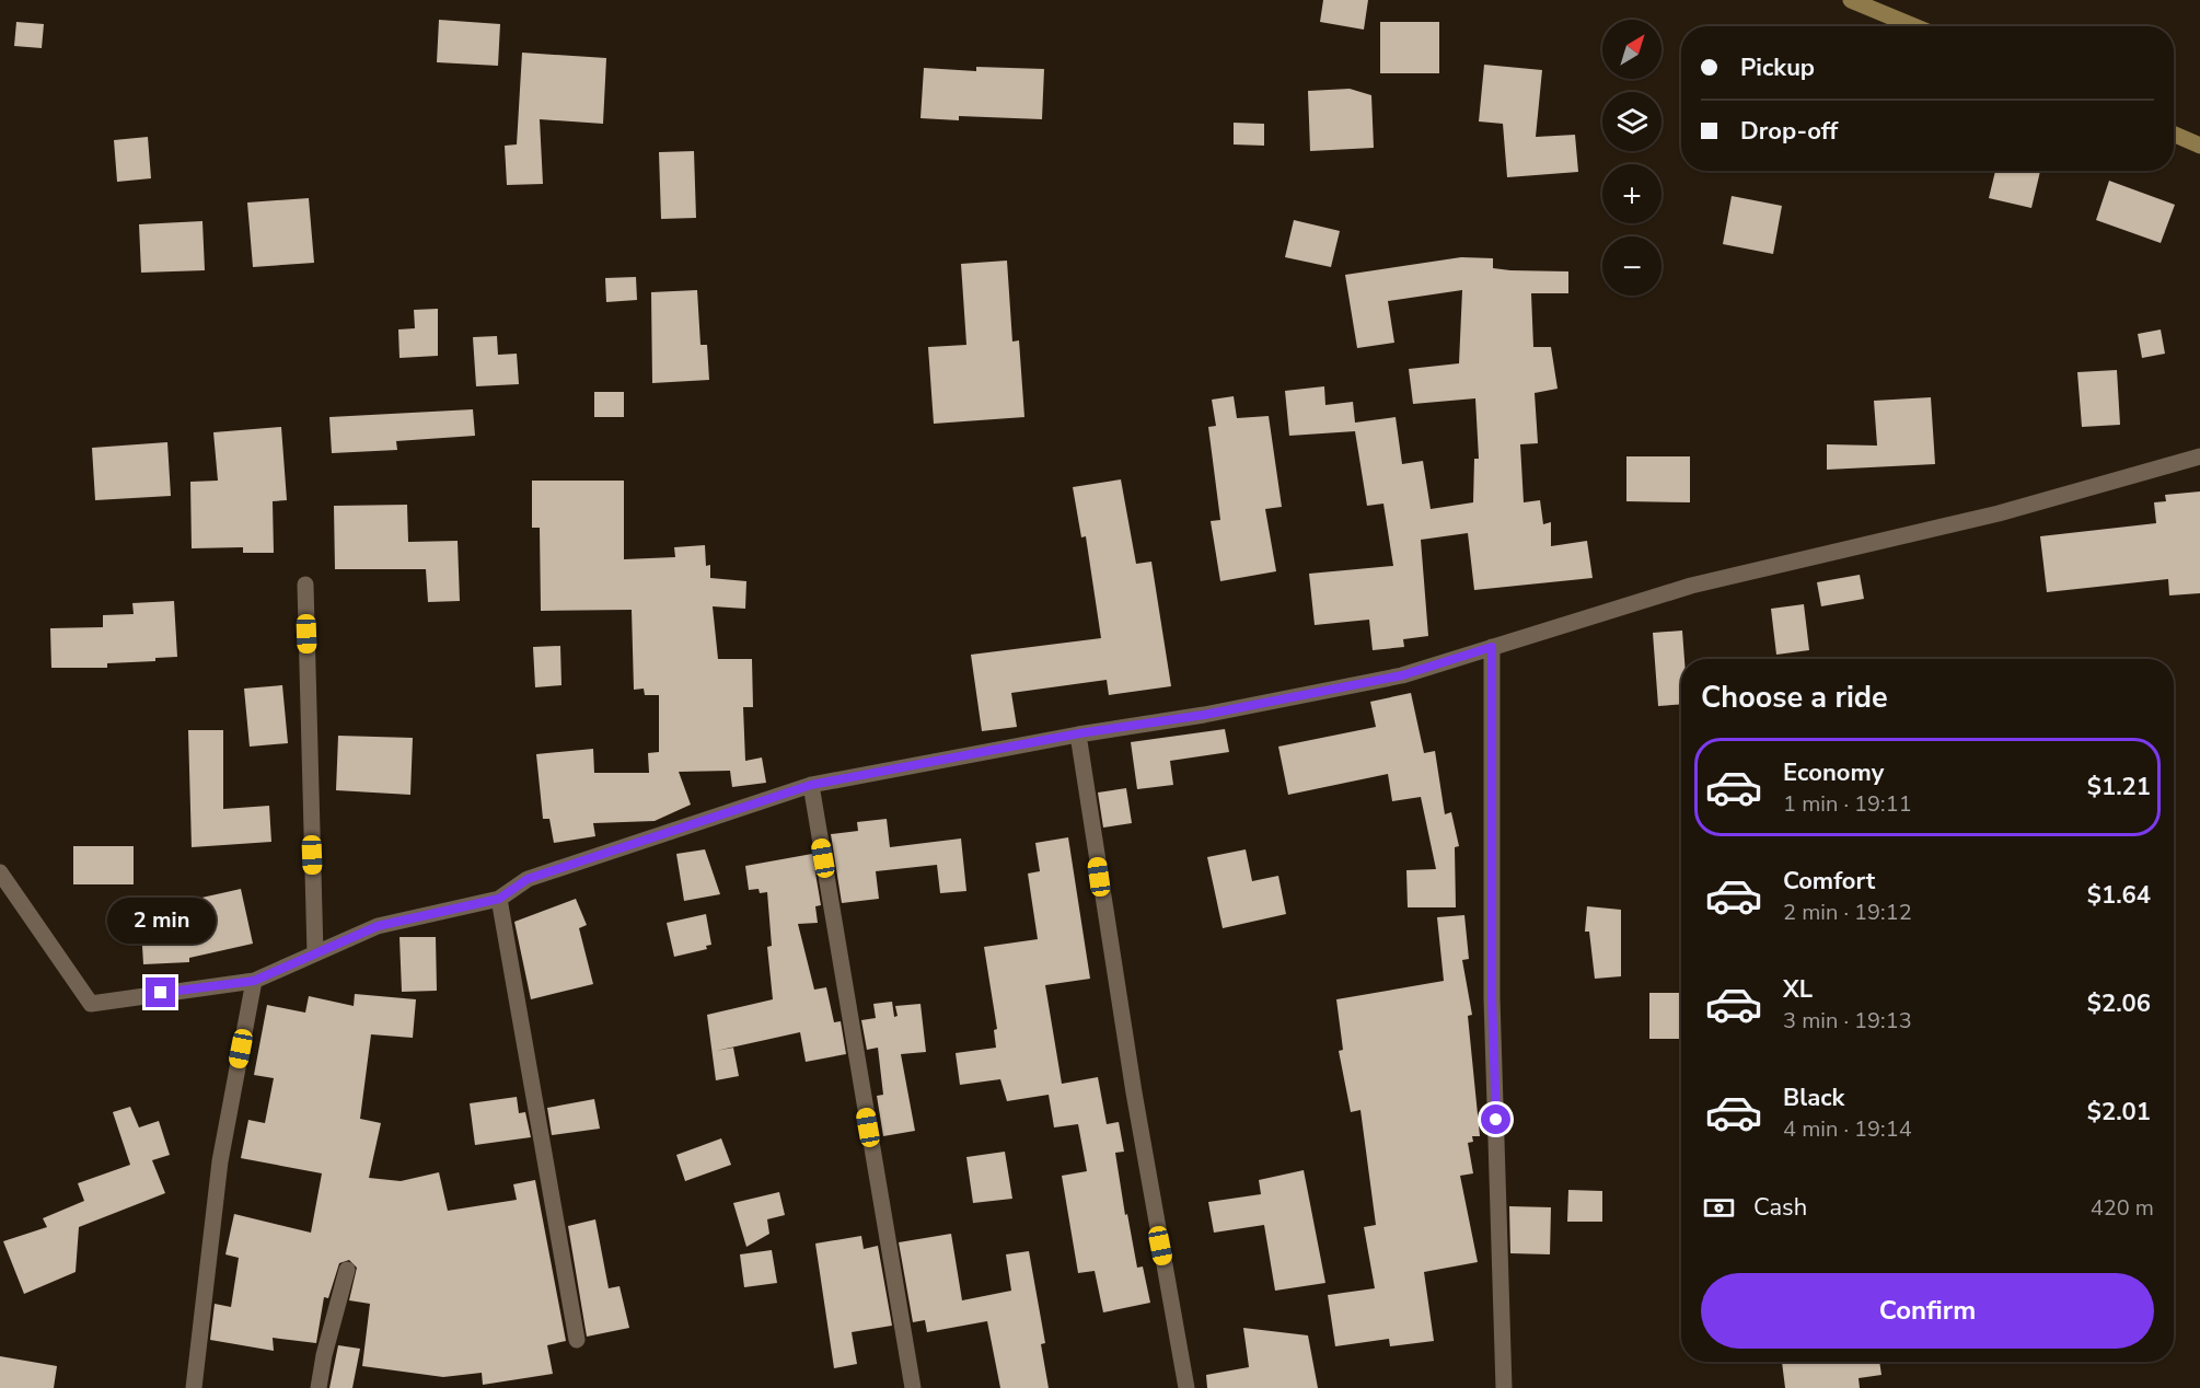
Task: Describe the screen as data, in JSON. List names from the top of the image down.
{
  "north": "top right",
  "page": {
    "map_buttons": ["+", "−"],
    "banner": ["Pickup", "Drop-off"],
    "heading": "Choose a ride",
    "list": [
      {
        "name": "Economy",
        "note": "1 min · 19:11",
        "value": "$1.21"
      },
      {
        "name": "Comfort",
        "note": "2 min · 19:12",
        "value": "$1.64"
      },
      {
        "name": "XL",
        "note": "3 min · 19:13",
        "value": "$2.06"
      },
      {
        "name": "Black",
        "note": "4 min · 19:14",
        "value": "$2.01"
      }
    ],
    "bubble": "2 min",
    "pay": ["Cash", "420 m"],
    "buttons": "Confirm"
  }
}
